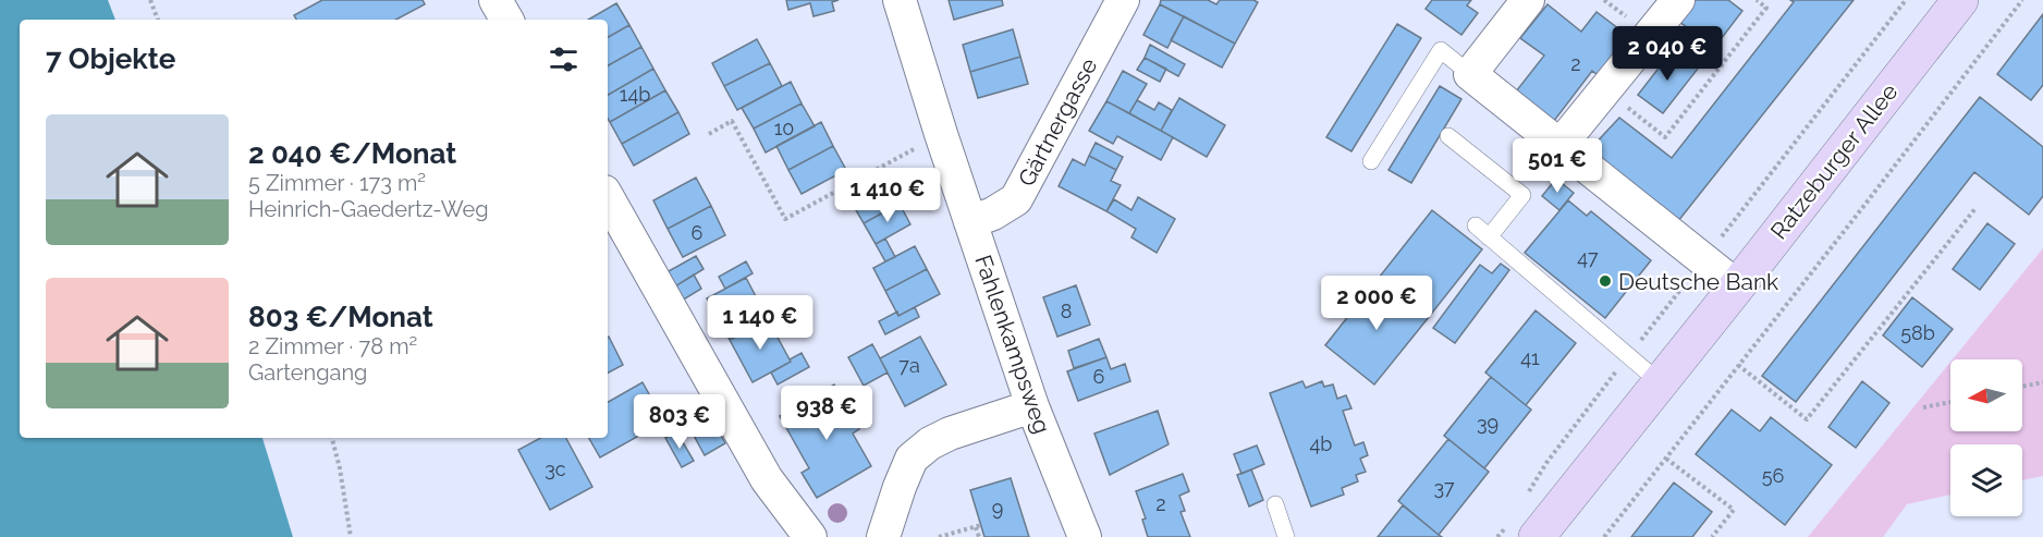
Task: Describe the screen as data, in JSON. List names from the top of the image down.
{
  "streets": {
    "main road": ["Ratzeburger Allee"],
    "street": ["Gärtnergasse", "Fahlenkampsweg"]
  },
  "crossings": [
    ["Gärtnergasse", "Fahlenkampsweg"]
  ],
  "places": ["Deutsche Bank"],
  "house_numbers": [
    "2",
    "14b",
    "10",
    "6",
    "47",
    "8",
    "58b",
    "41",
    "7a",
    "6",
    "39",
    "4b",
    "3c",
    "56",
    "37",
    "2",
    "9"
  ],
  "north": "left",
  "page": {
    "heading": "7 Objekte",
    "price": [
      "2 040 €",
      "501 €",
      "1 410 €",
      "2 000 €",
      "1 140 €",
      "938 €",
      "803 €"
    ],
    "list": [
      {
        "name": "2 040 €/Monat",
        "note": "5 Zimmer · 173 m² · Heinrich-Gaedertz-Weg"
      },
      {
        "name": "803 €/Monat",
        "note": "2 Zimmer · 78 m² · Gartengang"
      }
    ]
  }
}
